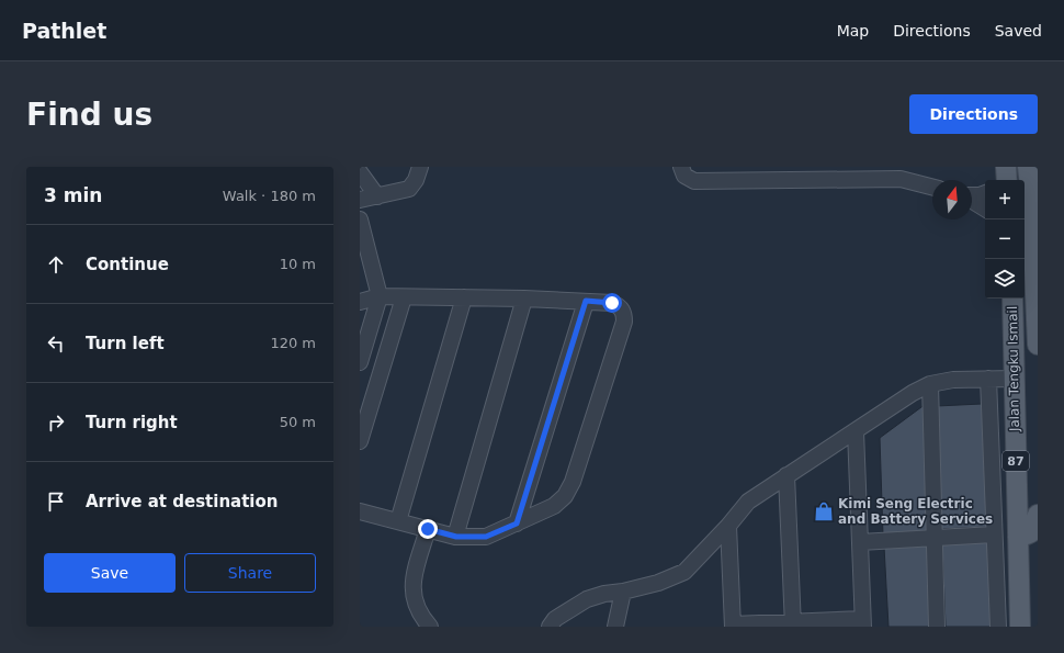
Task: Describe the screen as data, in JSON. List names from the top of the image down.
{
  "streets": {
    "main road": ["Jalan Tengku Ismail", "87"]
  },
  "places": {
    "shop": ["Kimi Seng Electric and Battery Services"]
  },
  "north": "top",
  "page": {
    "header": "Pathlet",
    "nav": ["Map", "Directions", "Saved"],
    "buttons": [
      "Directions",
      ["Save", "Share"]
    ],
    "title": "Find us",
    "heading": ["3 min", "Walk · 180 m"],
    "map_buttons": ["+", "−"],
    "list": [
      ["Continue", "10 m"],
      ["Turn left", "120 m"],
      ["Turn right", "50 m"],
      "Arrive at destination"
    ]
  }
}
